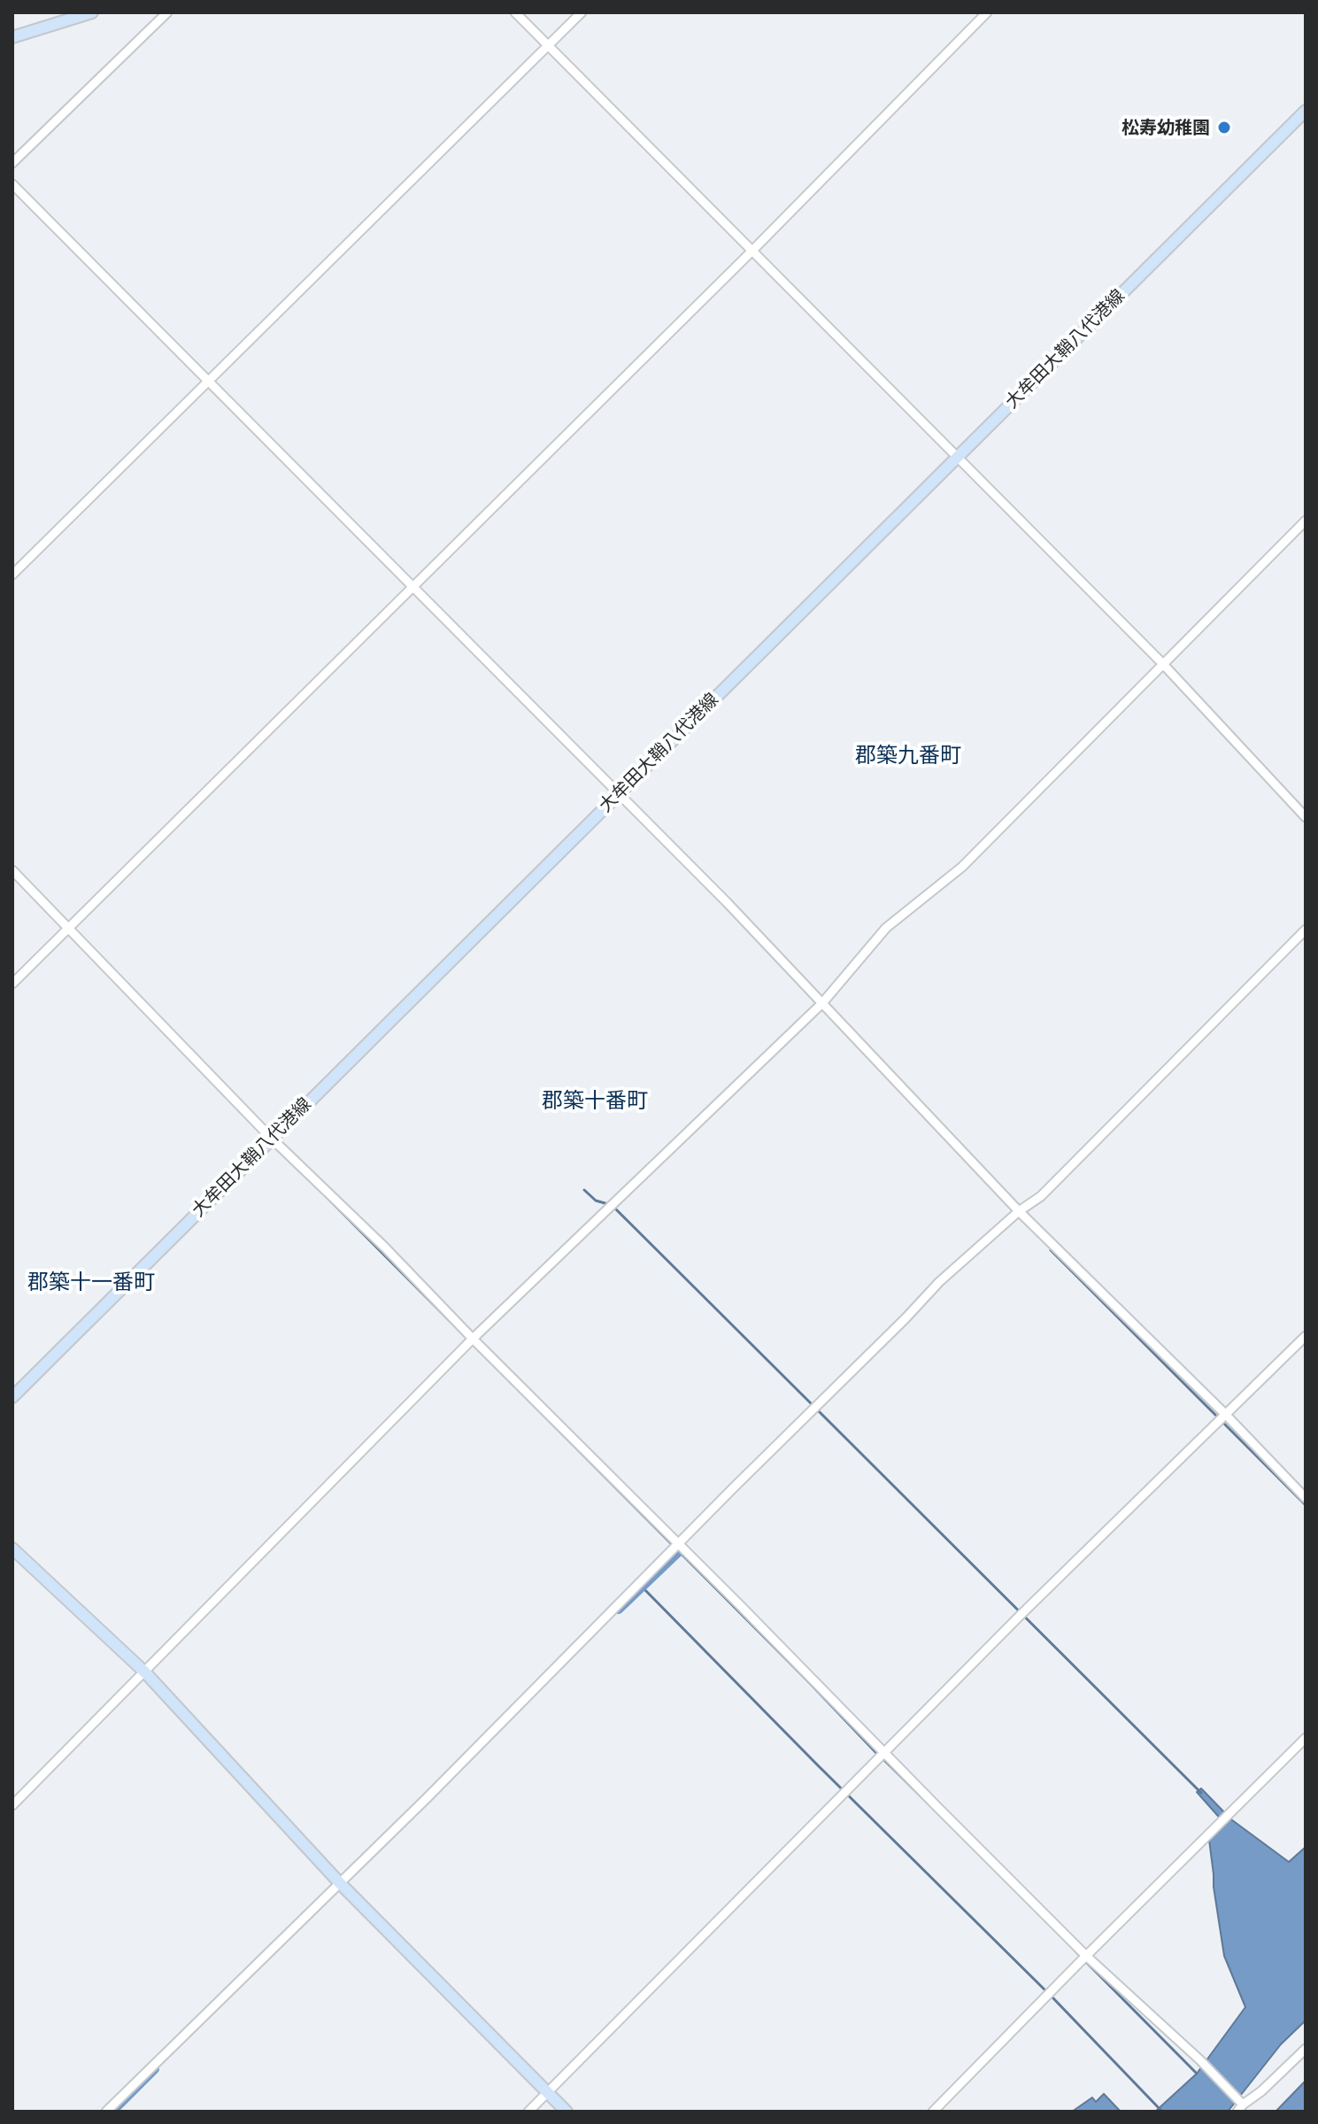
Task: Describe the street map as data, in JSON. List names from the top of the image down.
{
  "streets": {
    "main road": ["大牟田大鞘八代港線"]
  },
  "districts": ["郡築九番町", "郡築十番町", "郡築十一番町"],
  "places": ["松寿幼稚園"]
}
